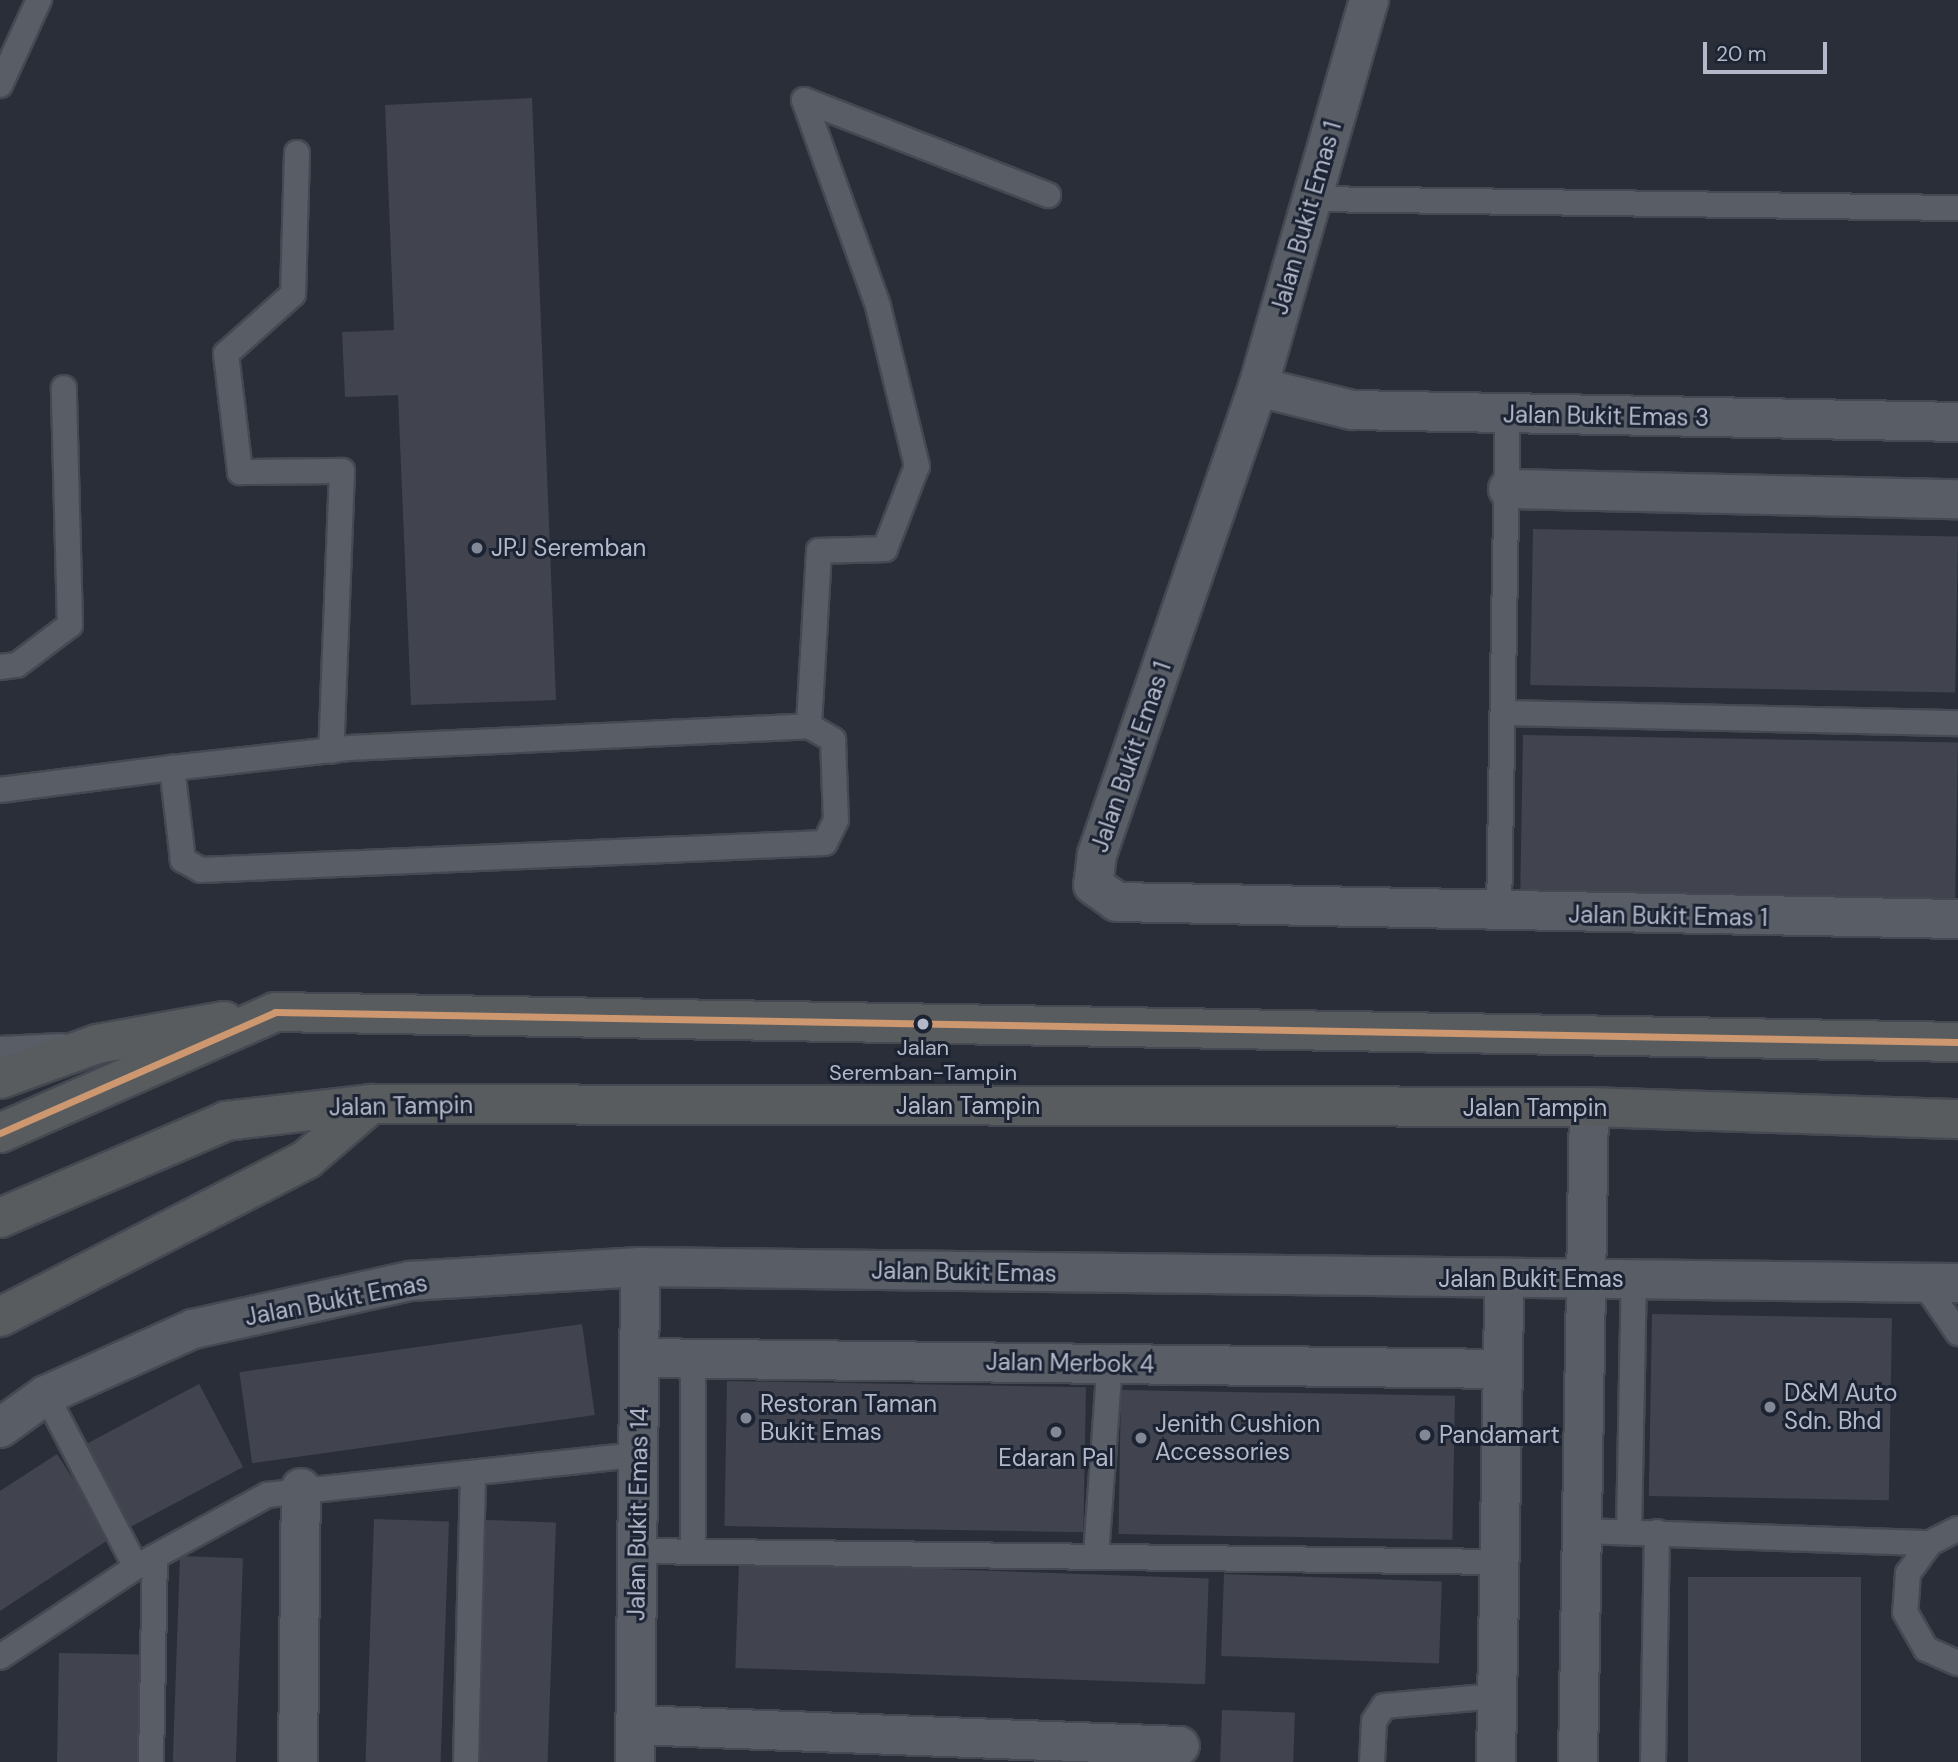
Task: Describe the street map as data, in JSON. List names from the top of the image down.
{
  "streets": {
    "highway": ["Jalan Tampin"],
    "street": [
      "Jalan Bukit Emas 1",
      "Jalan Bukit Emas 3",
      "Jalan Bukit Emas",
      "Jalan Merbok 4",
      "Jalan Bukit Emas 14"
    ]
  },
  "crossings": [
    ["Jalan Bukit Emas 1", "Jalan Bukit Emas 3"],
    ["Jalan Bukit Emas", "Jalan Bukit Emas 14"],
    ["Jalan Merbok 4", "Jalan Bukit Emas 14"]
  ],
  "places": [
    "JPJ Seremban",
    "Jalan Seremban-Tampin",
    "D&M Auto Sdn. Bhd",
    "Restoran Taman Bukit Emas",
    "Edaran Pal",
    "Pandamart",
    "Jenith Cushion Accessories"
  ],
  "scale_bar": "20 m"
}
